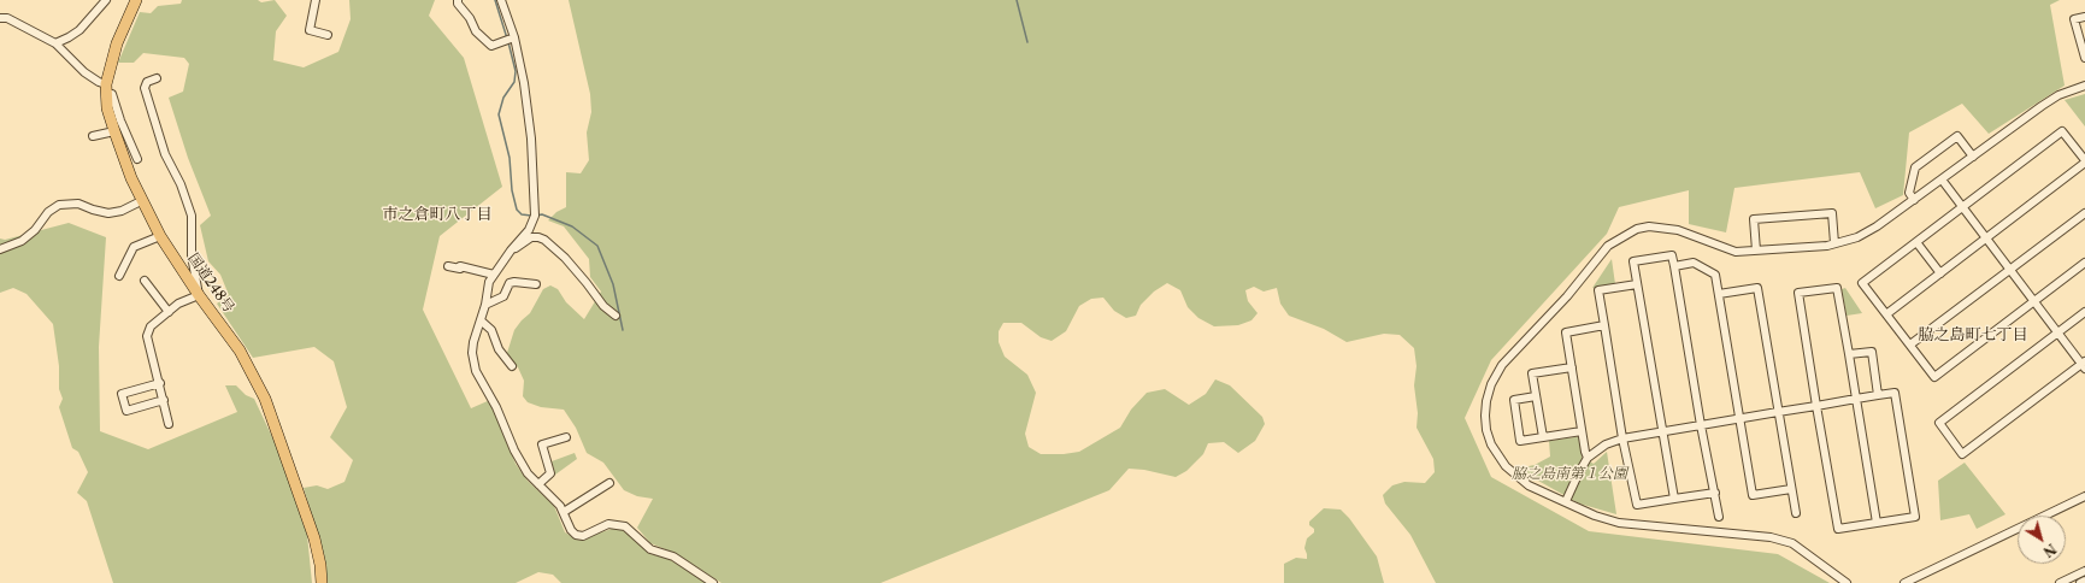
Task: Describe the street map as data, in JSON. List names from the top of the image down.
{
  "streets": {
    "highway": ["国道248号"]
  },
  "districts": ["市之倉町八丁目", "脇之島町七丁目"],
  "parks": ["脇之島南第１公園"],
  "north": "bottom right"
}
